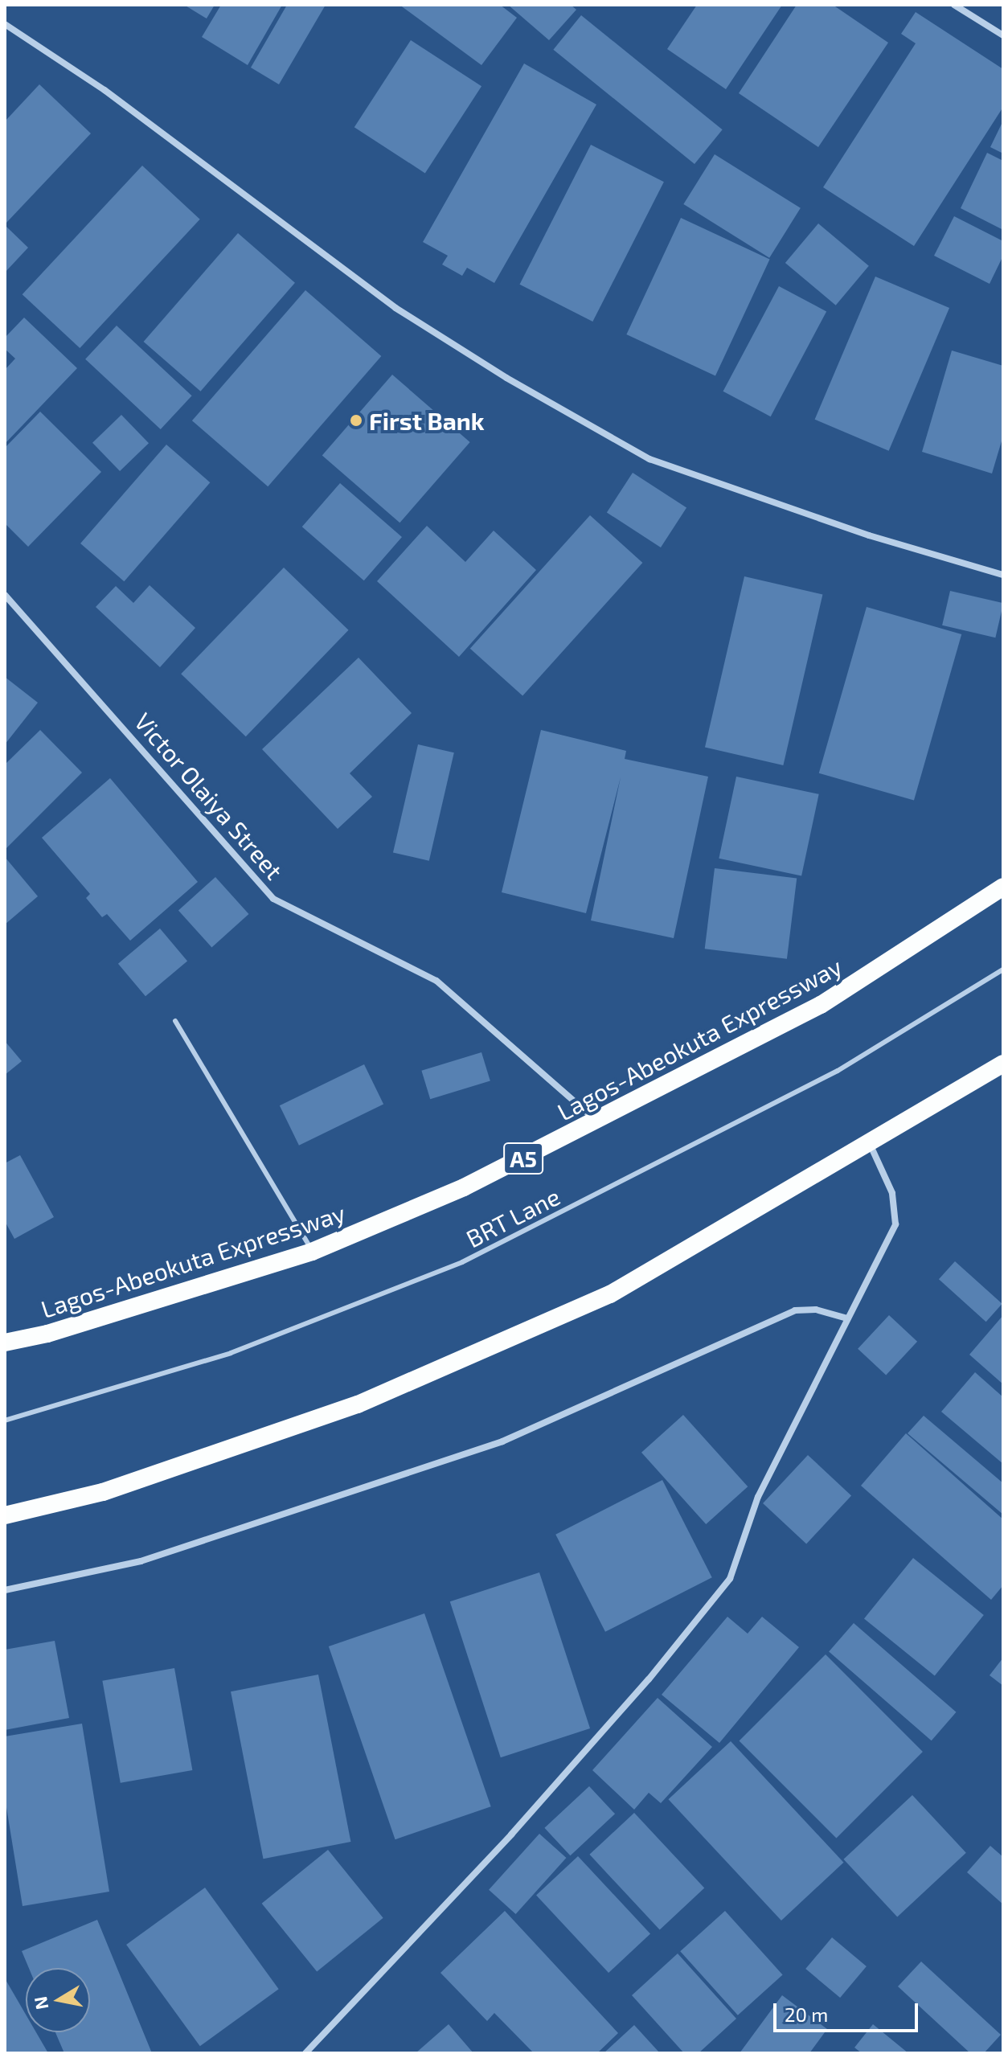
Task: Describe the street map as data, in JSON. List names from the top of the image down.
{
  "streets": {
    "highway": ["Lagos-Abeokuta Expressway", "A5"],
    "street": ["Victor Olaiya Street"],
    "lane": ["BRT Lane"]
  },
  "crossings": [
    ["Victor Olaiya Street", "Lagos-Abeokuta Expressway"]
  ],
  "places": ["First Bank"],
  "scale_bar": "20 m",
  "north": "left"
}
